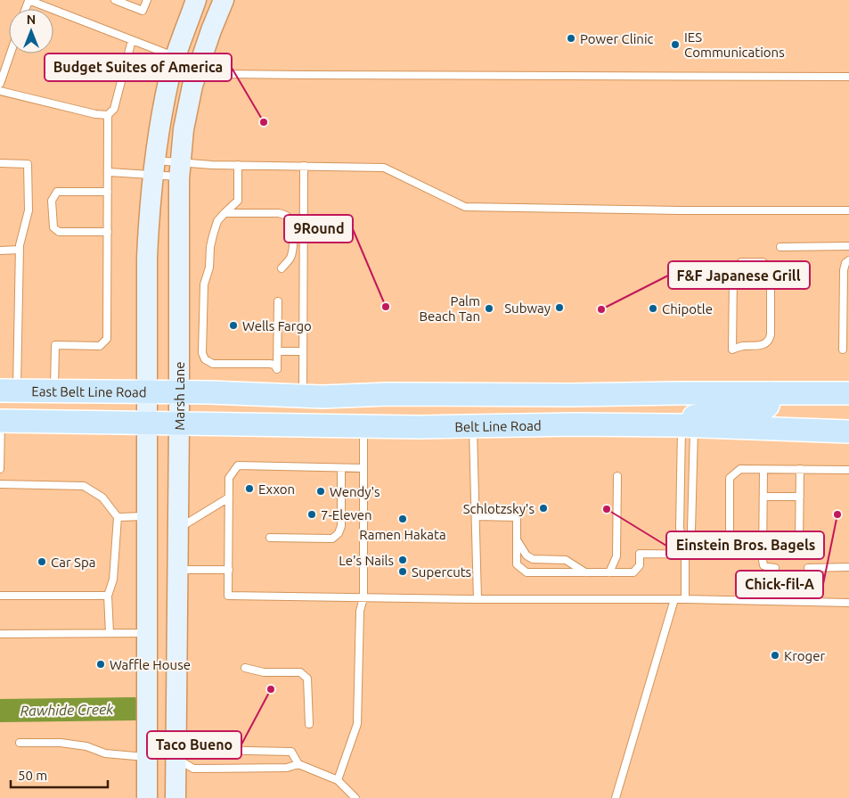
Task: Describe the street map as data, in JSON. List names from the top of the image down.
{
  "streets": {
    "main road": ["East Belt Line Road", "Marsh Lane", "Belt Line Road"]
  },
  "crossings": [
    ["East Belt Line Road", "Marsh Lane"],
    ["Marsh Lane", "Belt Line Road"]
  ],
  "water": ["Rawhide Creek"],
  "places": [
    "Power Clinic",
    "IES Communications",
    "Budget Suites of America",
    "9Round",
    "Subway",
    "Palm Beach Tan",
    "Chipotle",
    "F&F Japanese Grill",
    "Wells Fargo",
    "Exxon",
    "Wendy's",
    "Schlotzsky's",
    "Einstein Bros. Bagels",
    "7-Eleven",
    "Chick-fil-A",
    "Ramen Hakata",
    "Le's Nails",
    "Car Spa",
    "Supercuts",
    "Kroger",
    "Waffle House",
    "Taco Bueno"
  ],
  "scale_bar": "50 m",
  "north": "top"
}
